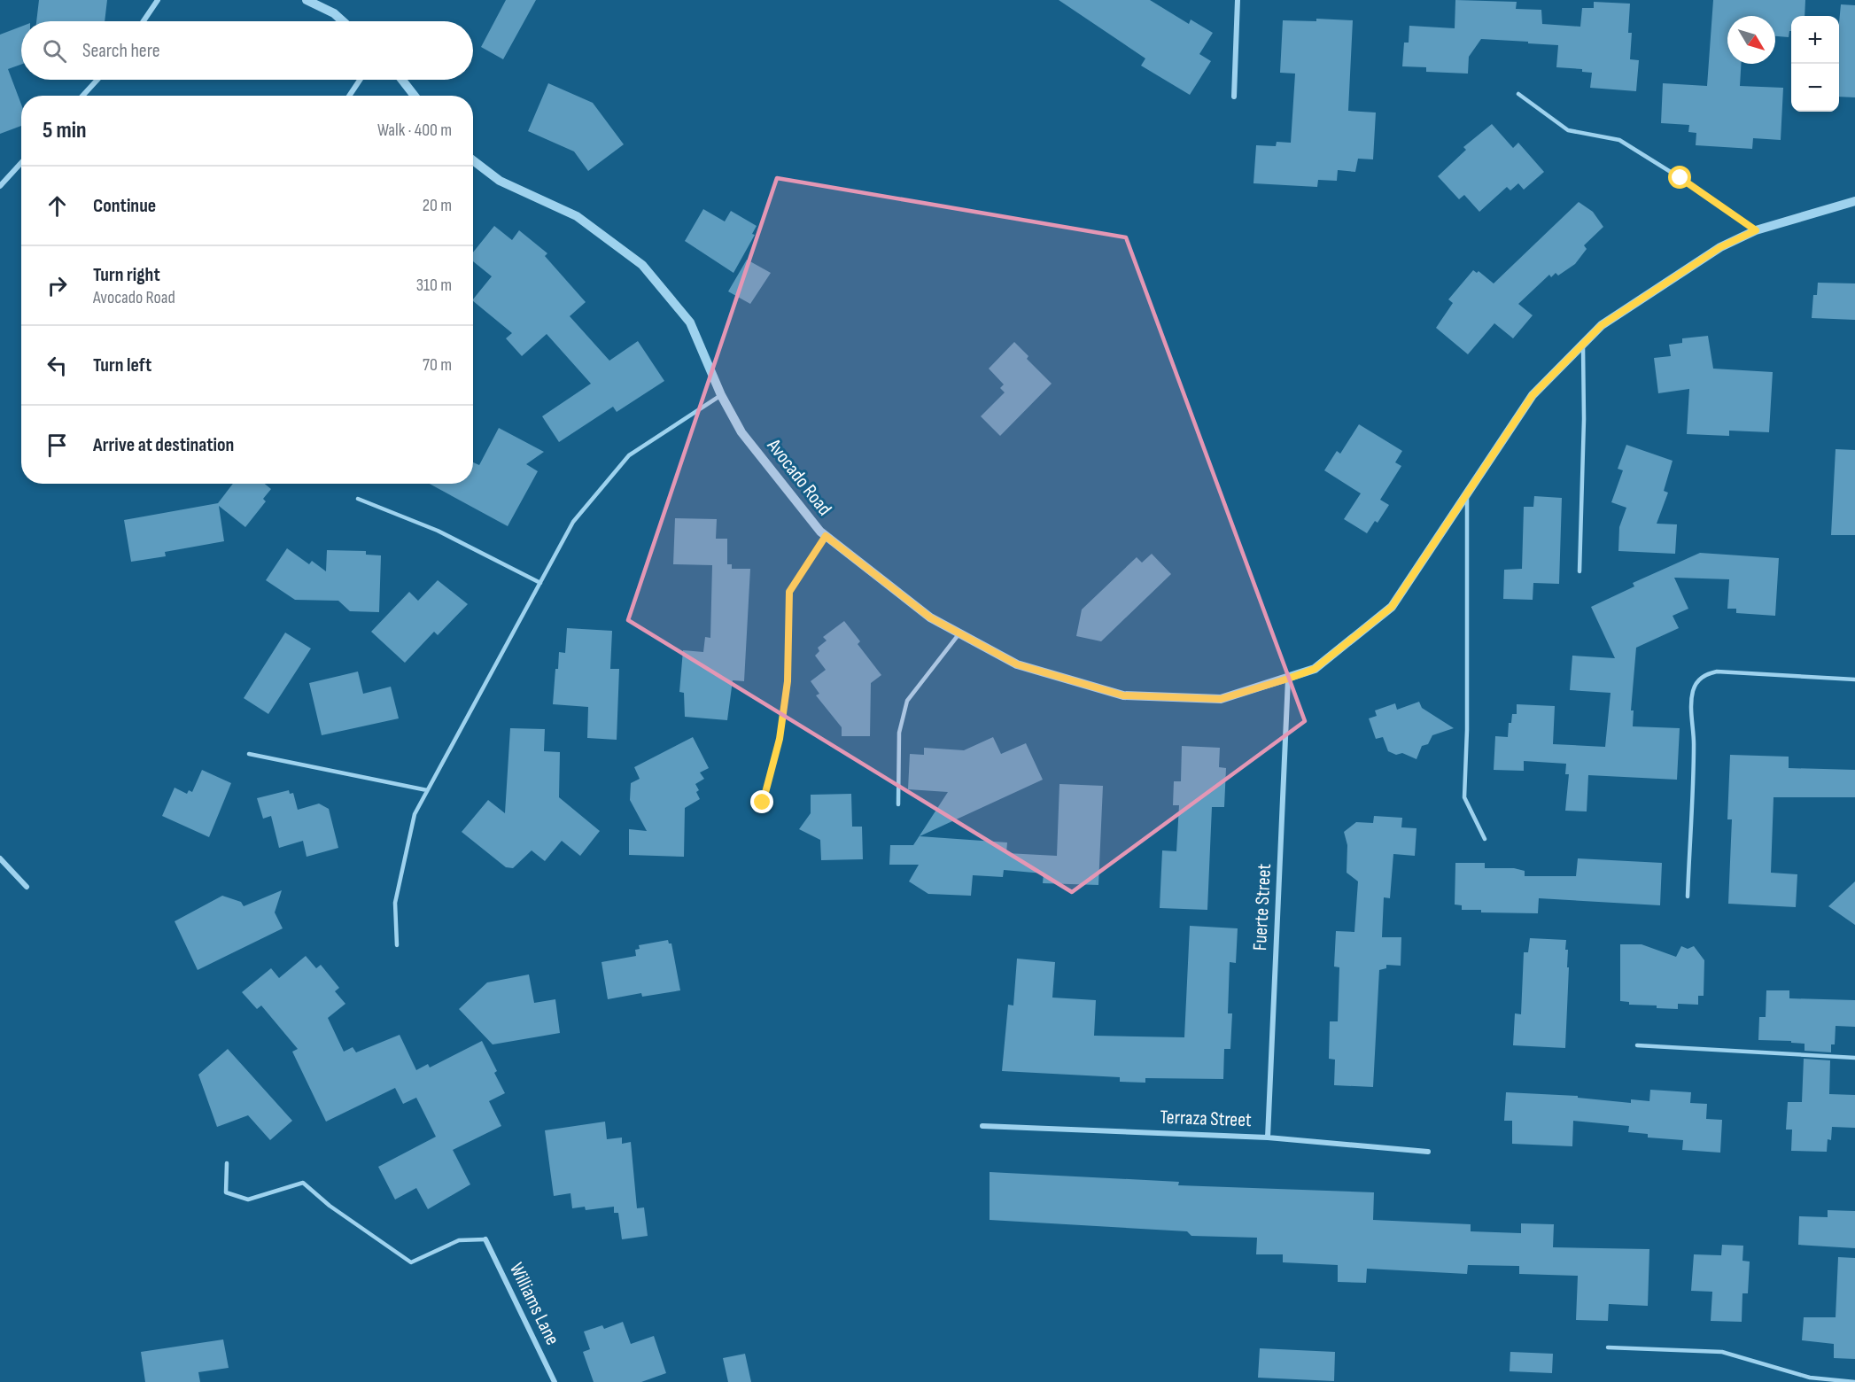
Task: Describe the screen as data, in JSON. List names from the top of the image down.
{
  "streets": {
    "street": [
      "Avocado Road",
      "Fuerte Street",
      "Terraza Street",
      "Williams Lane"
    ]
  },
  "crossings": [
    ["Avocado Road", "Fuerte Street"],
    ["Fuerte Street", "Terraza Street"]
  ],
  "north": "bottom right",
  "page": {
    "map_buttons": ["+", "−"],
    "search": "Search here",
    "heading": ["5 min", "Walk · 400 m"],
    "list": [
      ["Continue", "20 m"],
      ["Turn right", "Avocado Road", "310 m"],
      ["Turn left", "70 m"],
      "Arrive at destination"
    ]
  }
}
